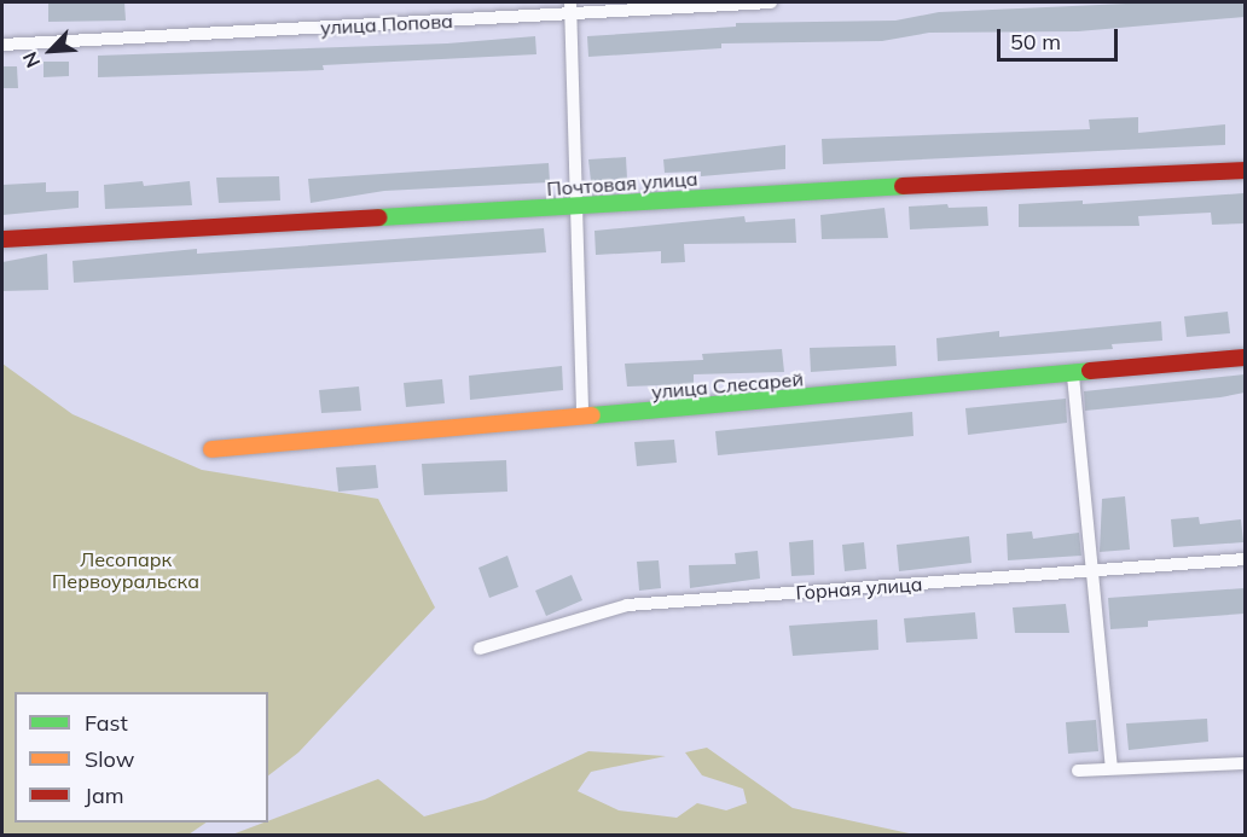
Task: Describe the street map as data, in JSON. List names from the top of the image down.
{
  "streets": {
    "street": [
      "улица Попова",
      "Почтовая улица",
      "улица Слесарей",
      "Горная улица"
    ]
  },
  "parks": ["Лесопарк Первоуральска"],
  "legend": ["Fast", "Slow", "Jam"],
  "scale_bar": "50 m",
  "north": "bottom left"
}
